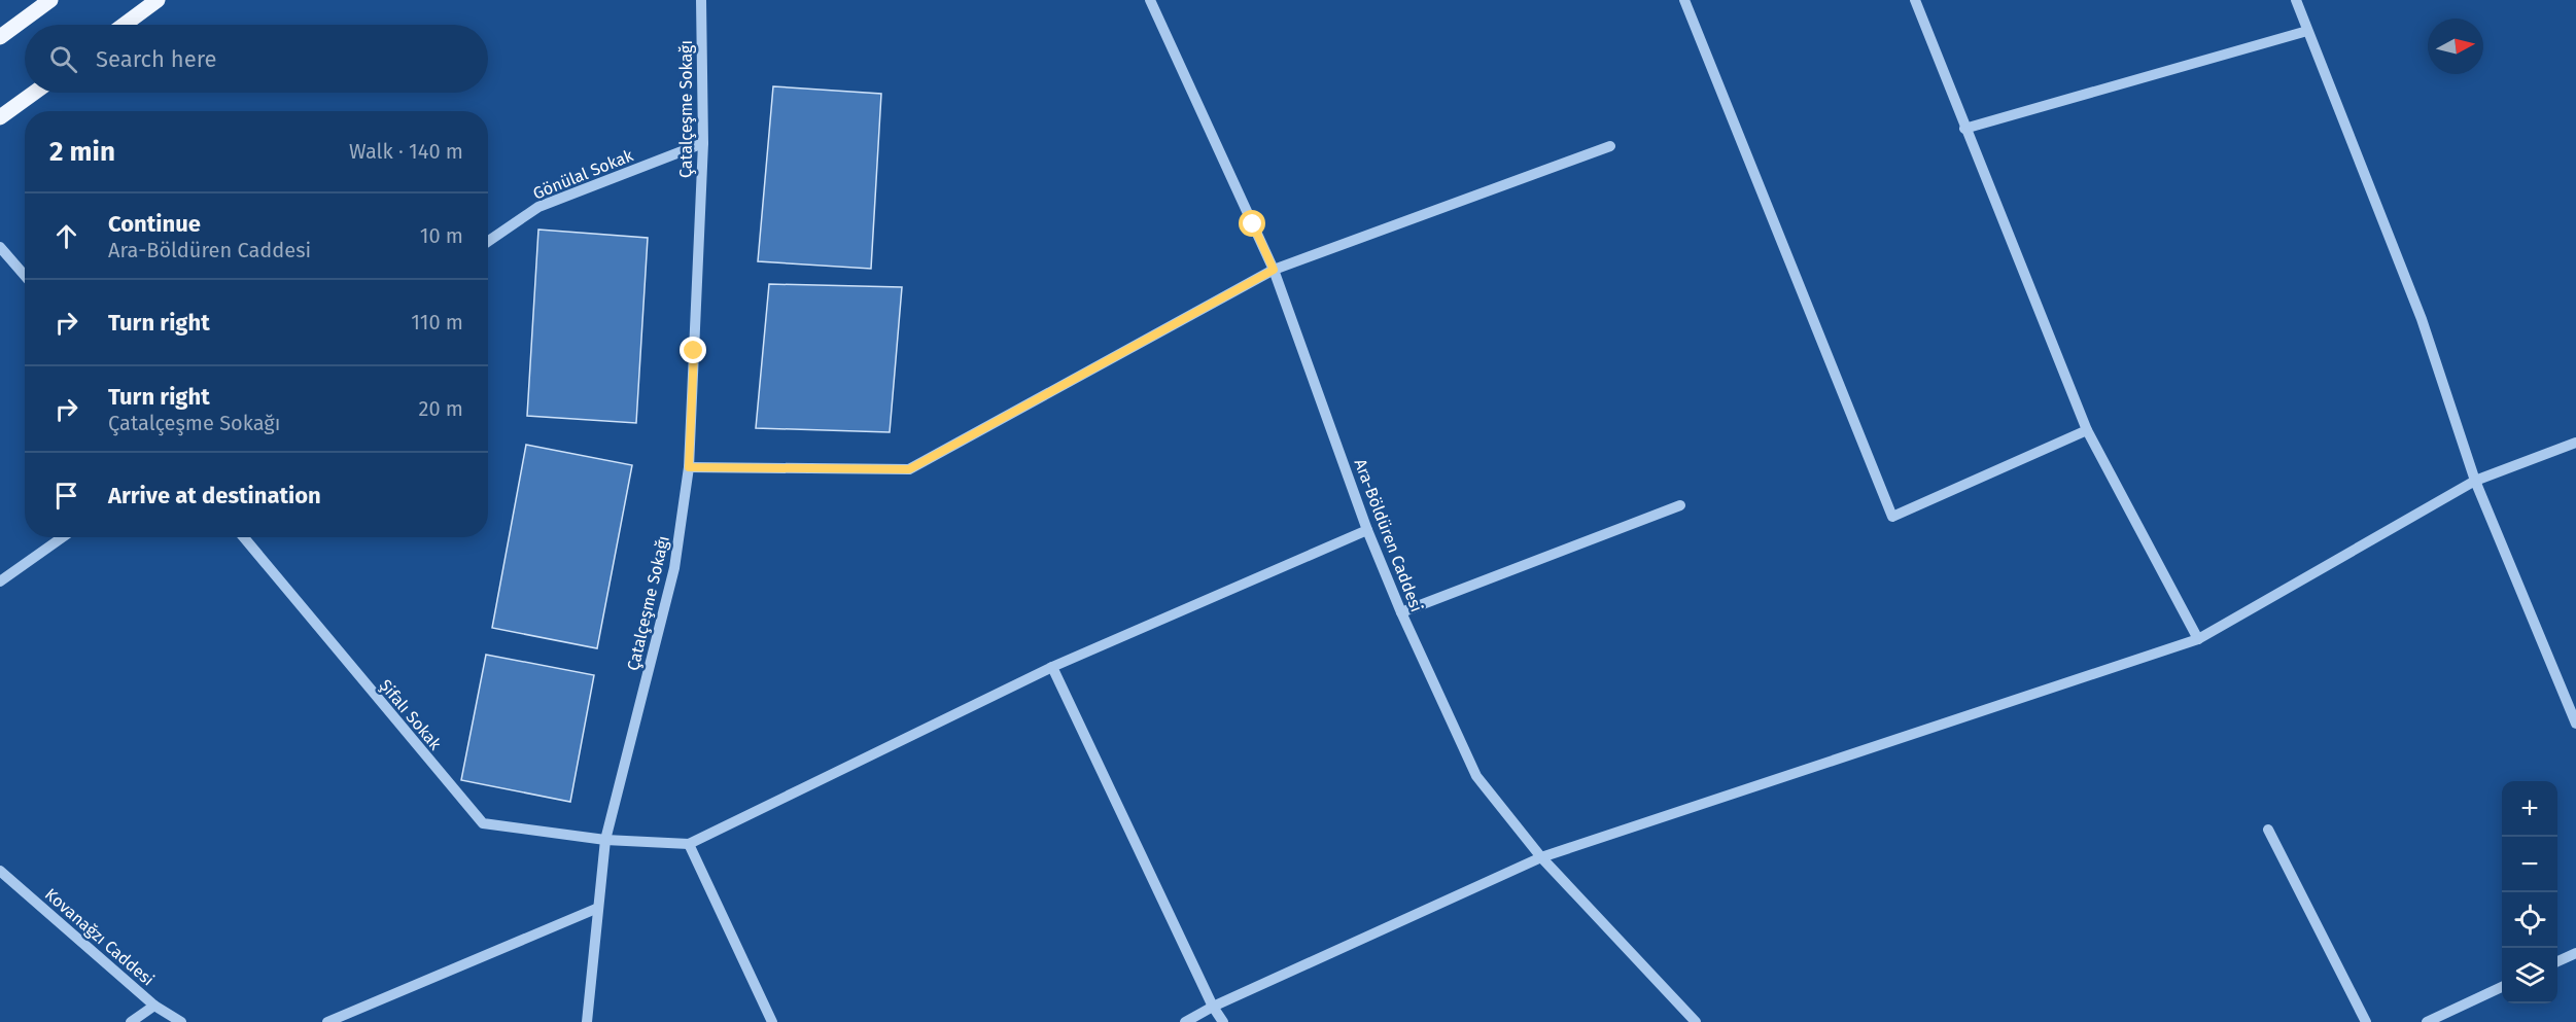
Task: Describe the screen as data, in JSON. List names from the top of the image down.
{
  "streets": {
    "street": [
      "Çatalçeşme Sokağı",
      "Gönülal Sokak",
      "Ara-Böldüren Caddesi",
      "Şifalı Sokak",
      "Kovanağzı Caddesi"
    ]
  },
  "crossings": [
    ["Çatalçeşme Sokağı", "Gönülal Sokak"],
    ["Çatalçeşme Sokağı", "Şifalı Sokak"]
  ],
  "north": "right",
  "page": {
    "search": "Search here",
    "heading": ["2 min", "Walk · 140 m"],
    "list": [
      ["Continue", "Ara-Böldüren Caddesi", "10 m"],
      ["Turn right", "110 m"],
      ["Turn right", "Çatalçeşme Sokağı", "20 m"],
      "Arrive at destination"
    ],
    "map_buttons": ["+", "−"]
  }
}
